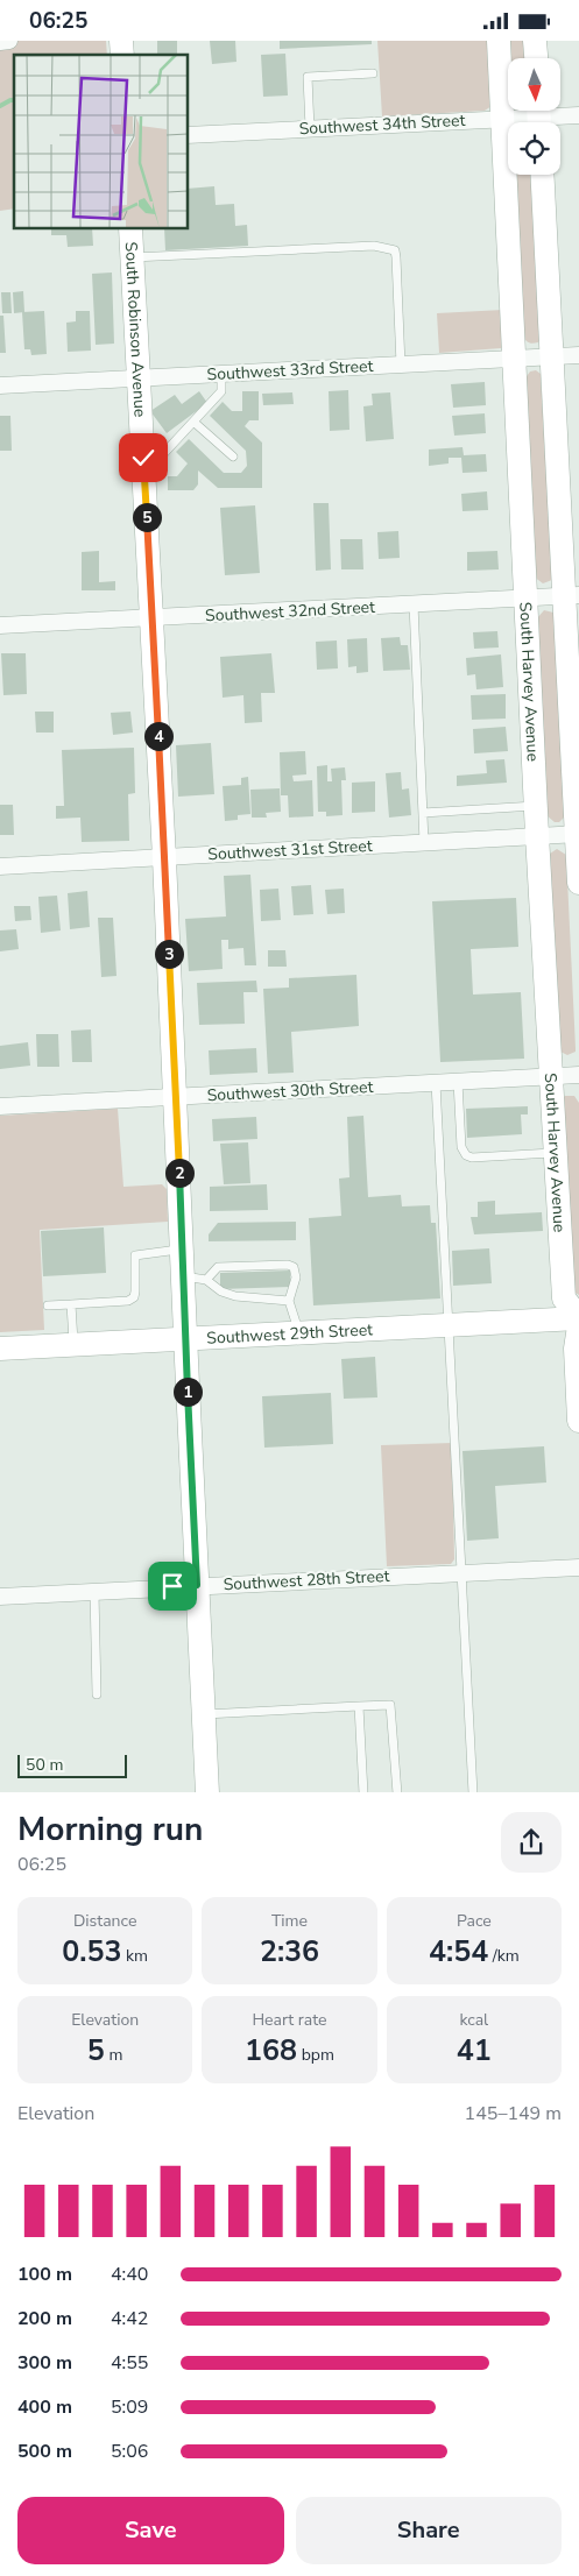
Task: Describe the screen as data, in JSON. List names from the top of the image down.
{
  "streets": {
    "street": [
      "Southwest 34th Street",
      "South Robinson Avenue",
      "Southwest 33rd Street",
      "Southwest 32nd Street",
      "South Harvey Avenue",
      "Southwest 31st Street",
      "Southwest 30th Street",
      "Southwest 29th Street",
      "Southwest 28th Street"
    ]
  },
  "crossings": [
    ["Southwest 34th Street", "South Harvey Avenue"],
    ["South Robinson Avenue", "Southwest 33rd Street"],
    ["South Robinson Avenue", "Southwest 32nd Street"],
    ["South Robinson Avenue", "Southwest 31st Street"],
    ["South Robinson Avenue", "Southwest 30th Street"],
    ["South Robinson Avenue", "Southwest 29th Street"],
    ["South Robinson Avenue", "Southwest 28th Street"],
    ["Southwest 33rd Street", "South Harvey Avenue"],
    ["Southwest 32nd Street", "South Harvey Avenue"],
    ["South Harvey Avenue", "Southwest 31st Street"],
    ["South Harvey Avenue", "Southwest 30th Street"],
    ["South Harvey Avenue", "Southwest 29th Street"]
  ],
  "scale_bar": "50 m",
  "north": "bottom",
  "page": {
    "status": "06:25",
    "pins": [
      "5",
      "4",
      "3",
      "2",
      "1"
    ],
    "scale": "50 m",
    "heading": ["Morning run", "06:25"],
    "stats": [
      ["Distance", "0.53 km"],
      ["Time", "2:36"],
      ["Pace", "4:54 /km"],
      ["Elevation", "5 m"],
      ["Heart rate", "168 bpm"],
      ["kcal", "41"]
    ],
    "chart": ["Elevation", "145–149 m"],
    "list": [
      {
        "name": "100 m",
        "note": "4:40"
      },
      {
        "name": "200 m",
        "note": "4:42"
      },
      {
        "name": "300 m",
        "note": "4:55"
      },
      {
        "name": "400 m",
        "note": "5:09"
      },
      {
        "name": "500 m",
        "note": "5:06"
      }
    ],
    "buttons": ["Save", "Share"]
  }
}
